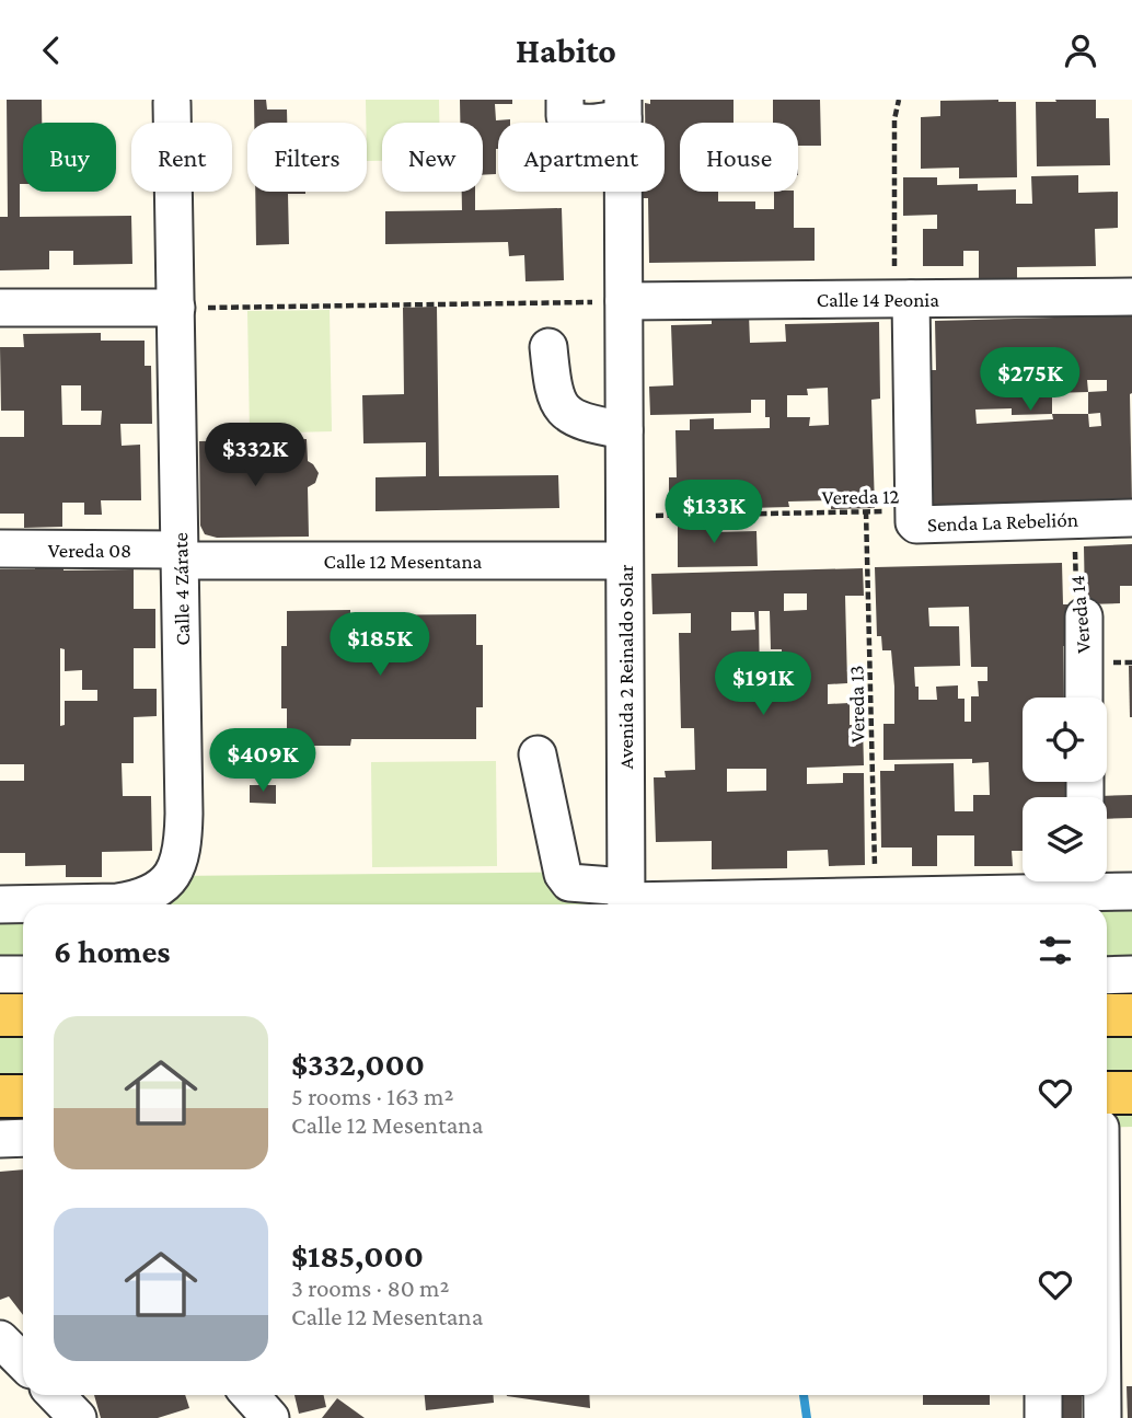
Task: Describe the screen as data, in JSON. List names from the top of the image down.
{
  "streets": {
    "street": [
      "Calle 14 Peonia",
      "Senda La Rebelión",
      "Vereda 08",
      "Calle 12 Mesentana",
      "Calle 4 Zárate",
      "Vereda 14",
      "Avenida 2 Reinaldo Solar"
    ],
    "path": ["Vereda 12", "Vereda 13"]
  },
  "crossings": [
    ["Calle 14 Peonia", "Senda La Rebelión"],
    ["Calle 14 Peonia", "Avenida 2 Reinaldo Solar"],
    ["Vereda 12", "Senda La Rebelión"],
    ["Vereda 12", "Avenida 2 Reinaldo Solar"],
    ["Vereda 12", "Vereda 13"],
    ["Senda La Rebelión", "Vereda 14"],
    ["Vereda 08", "Calle 12 Mesentana"],
    ["Vereda 08", "Calle 4 Zárate"],
    ["Calle 12 Mesentana", "Calle 4 Zárate"],
    ["Calle 12 Mesentana", "Avenida 2 Reinaldo Solar"]
  ],
  "page": {
    "header": "Habito",
    "chip": [
      "Buy",
      "Rent",
      "Filters",
      "New",
      "Apartment",
      "House"
    ],
    "price": [
      "$275K",
      "$332K",
      "$133K",
      "$185K",
      "$191K",
      "$409K"
    ],
    "heading": "6 homes",
    "list": [
      {
        "name": "$332,000",
        "note": "5 rooms · 163 m² · Calle 12 Mesentana"
      },
      {
        "name": "$185,000",
        "note": "3 rooms · 80 m² · Calle 12 Mesentana"
      }
    ]
  }
}
